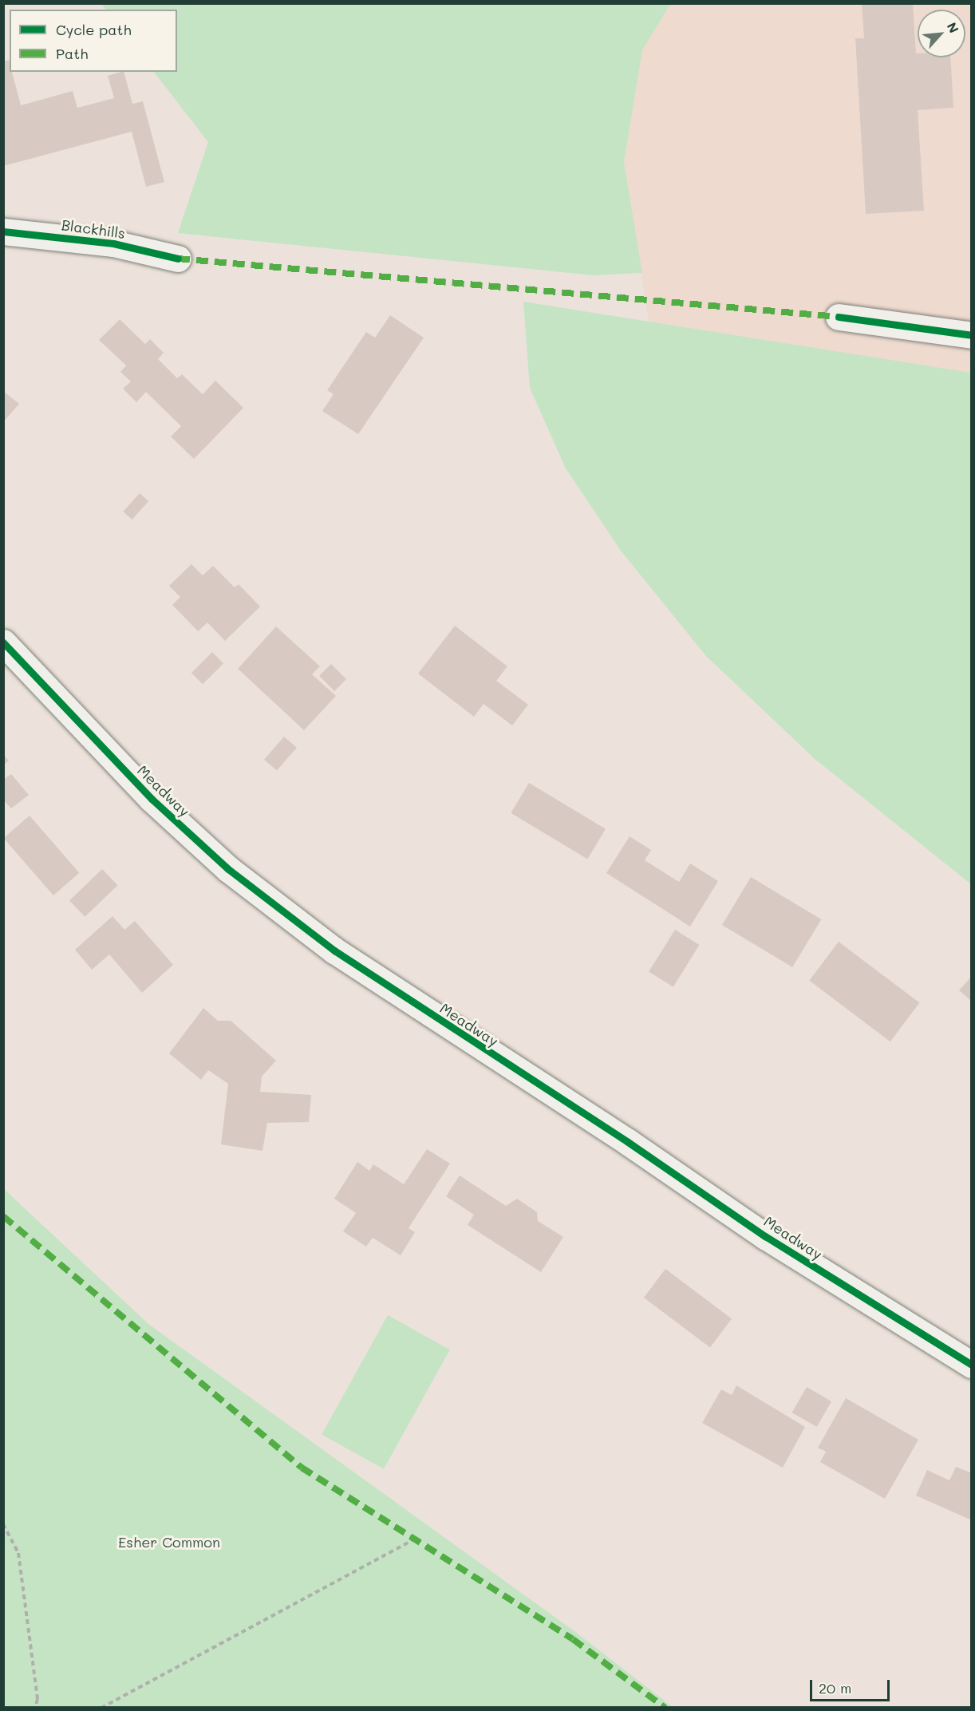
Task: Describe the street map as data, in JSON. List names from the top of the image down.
{
  "streets": {
    "street": ["Blackhills", "Meadway"]
  },
  "parks": ["Esher Common"],
  "legend": ["Cycle path", "Path"],
  "scale_bar": "20 m",
  "north": "top right"
}
